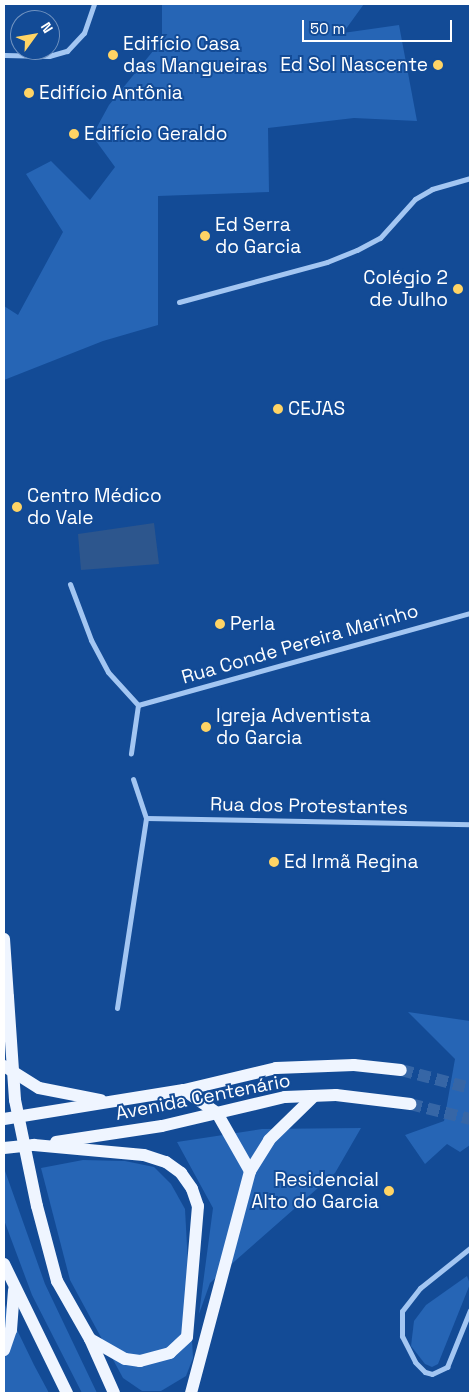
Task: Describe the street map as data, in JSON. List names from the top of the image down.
{
  "streets": {
    "main road": ["Avenida Centenário"],
    "street": ["Rua Conde Pereira Marinho", "Rua dos Protestantes"]
  },
  "places": [
    "Edifício Casa das Mangueiras",
    "Ed Sol Nascente",
    "Edifício Antônia",
    "Edifício Geraldo",
    "Ed Serra do Garcia",
    "Colégio 2 de Julho",
    "CEJAS",
    "Centro Médico do Vale",
    "Perla",
    "Igreja Adventista do Garcia",
    "Ed Irmã Regina",
    "Residencial Alto do Garcia"
  ],
  "scale_bar": "50 m",
  "north": "top right"
}
